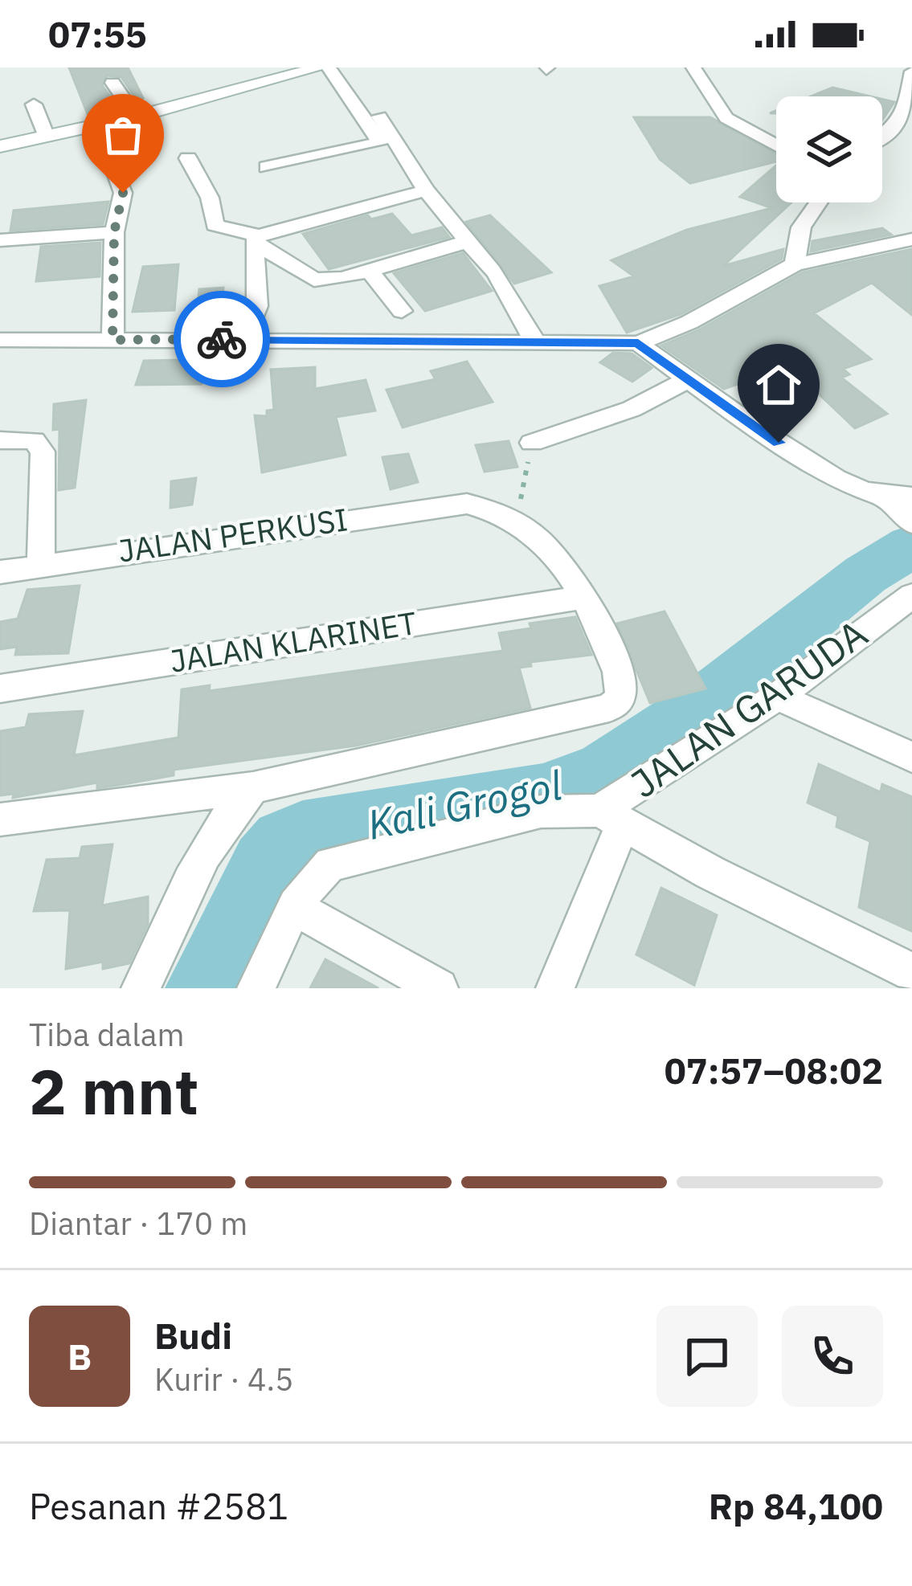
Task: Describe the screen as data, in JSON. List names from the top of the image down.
{
  "streets": {
    "street": ["JALAN PERKUSI", "JALAN KLARINET", "JALAN GARUDA"]
  },
  "water": ["Kali Grogol"],
  "page": {
    "status": "07:55",
    "heading": ["2 mnt", "Tiba dalam", "07:57–08:02"],
    "panel": [
      "Budi",
      "Kurir · 4.5",
      "Pesanan #2581",
      "Rp 84,100"
    ],
    "bar": "Diantar · 170 m",
    "round": "B"
  }
}
